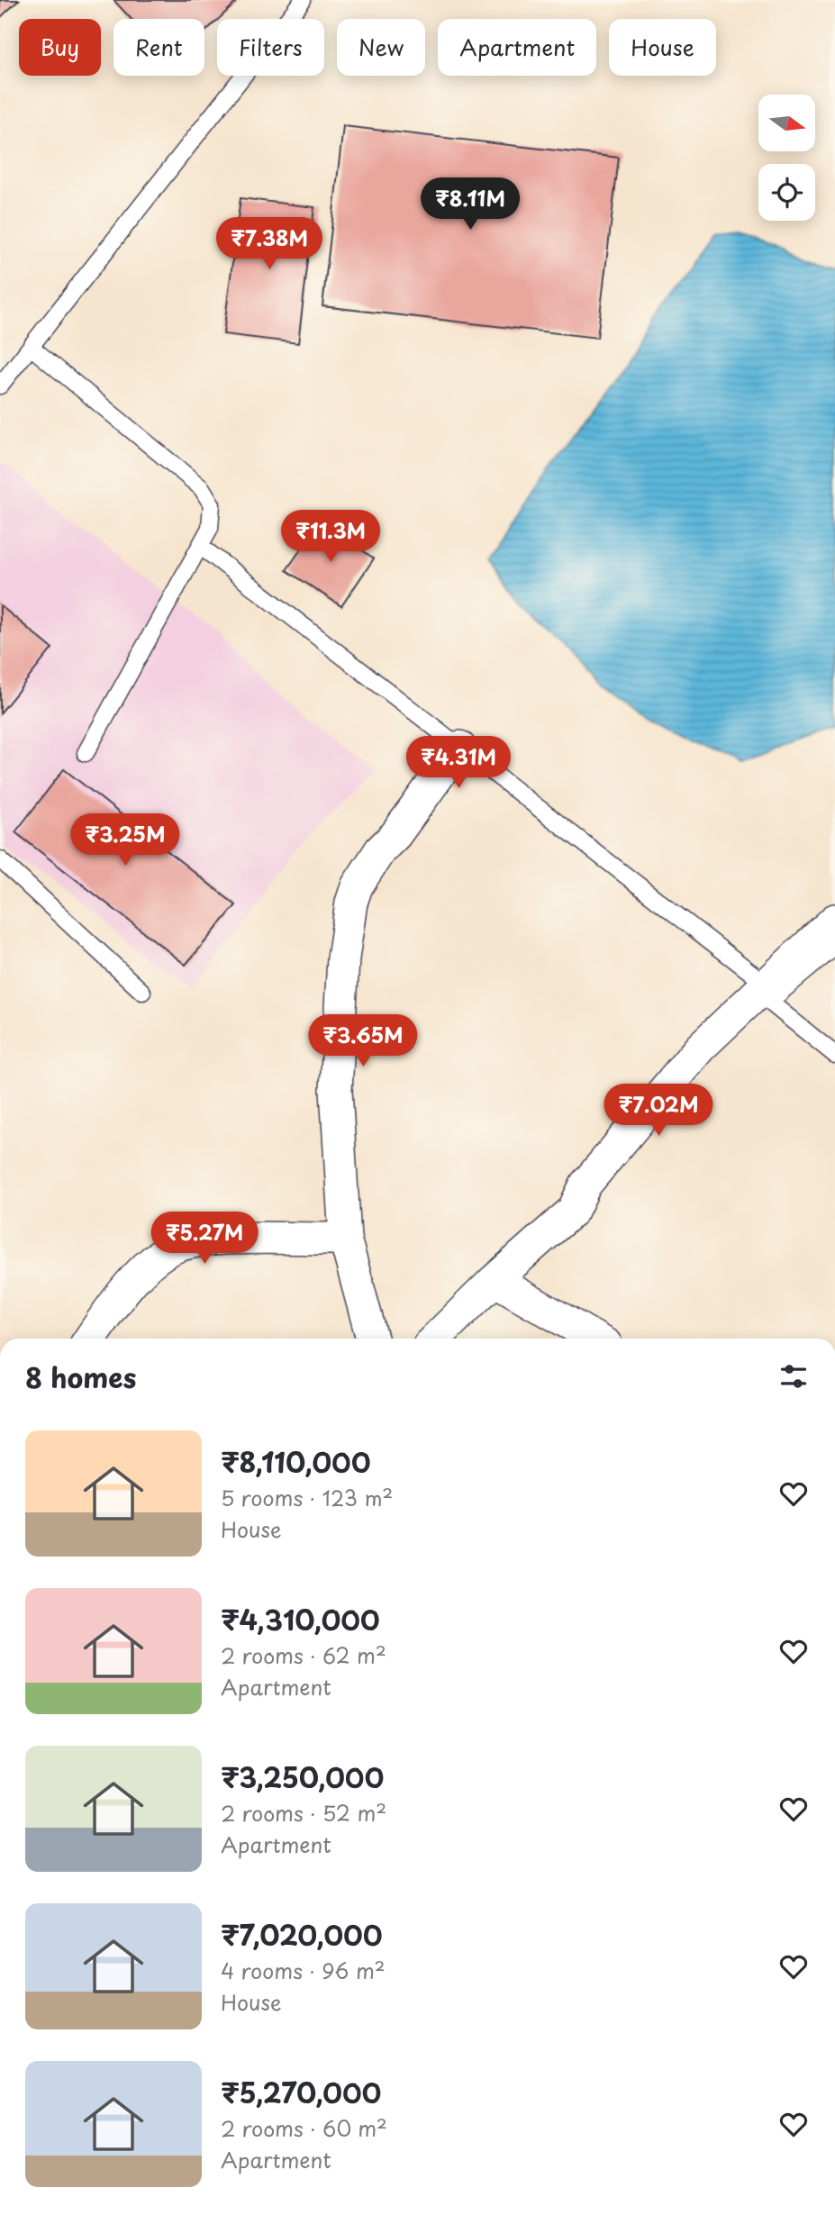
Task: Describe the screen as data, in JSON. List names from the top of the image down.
{
  "north": "right",
  "page": {
    "chip": [
      "Buy",
      "Rent",
      "Filters",
      "New",
      "Apartment",
      "House"
    ],
    "price": [
      "₹8.11M",
      "₹7.38M",
      "₹11.3M",
      "₹4.31M",
      "₹3.25M",
      "₹3.65M",
      "₹7.02M",
      "₹5.27M"
    ],
    "heading": "8 homes",
    "list": [
      {
        "name": "₹8,110,000",
        "note": "5 rooms · 123 m² · House"
      },
      {
        "name": "₹4,310,000",
        "note": "2 rooms · 62 m² · Apartment"
      },
      {
        "name": "₹3,250,000",
        "note": "2 rooms · 52 m² · Apartment"
      },
      {
        "name": "₹7,020,000",
        "note": "4 rooms · 96 m² · House"
      },
      {
        "name": "₹5,270,000",
        "note": "2 rooms · 60 m² · Apartment"
      }
    ]
  }
}
